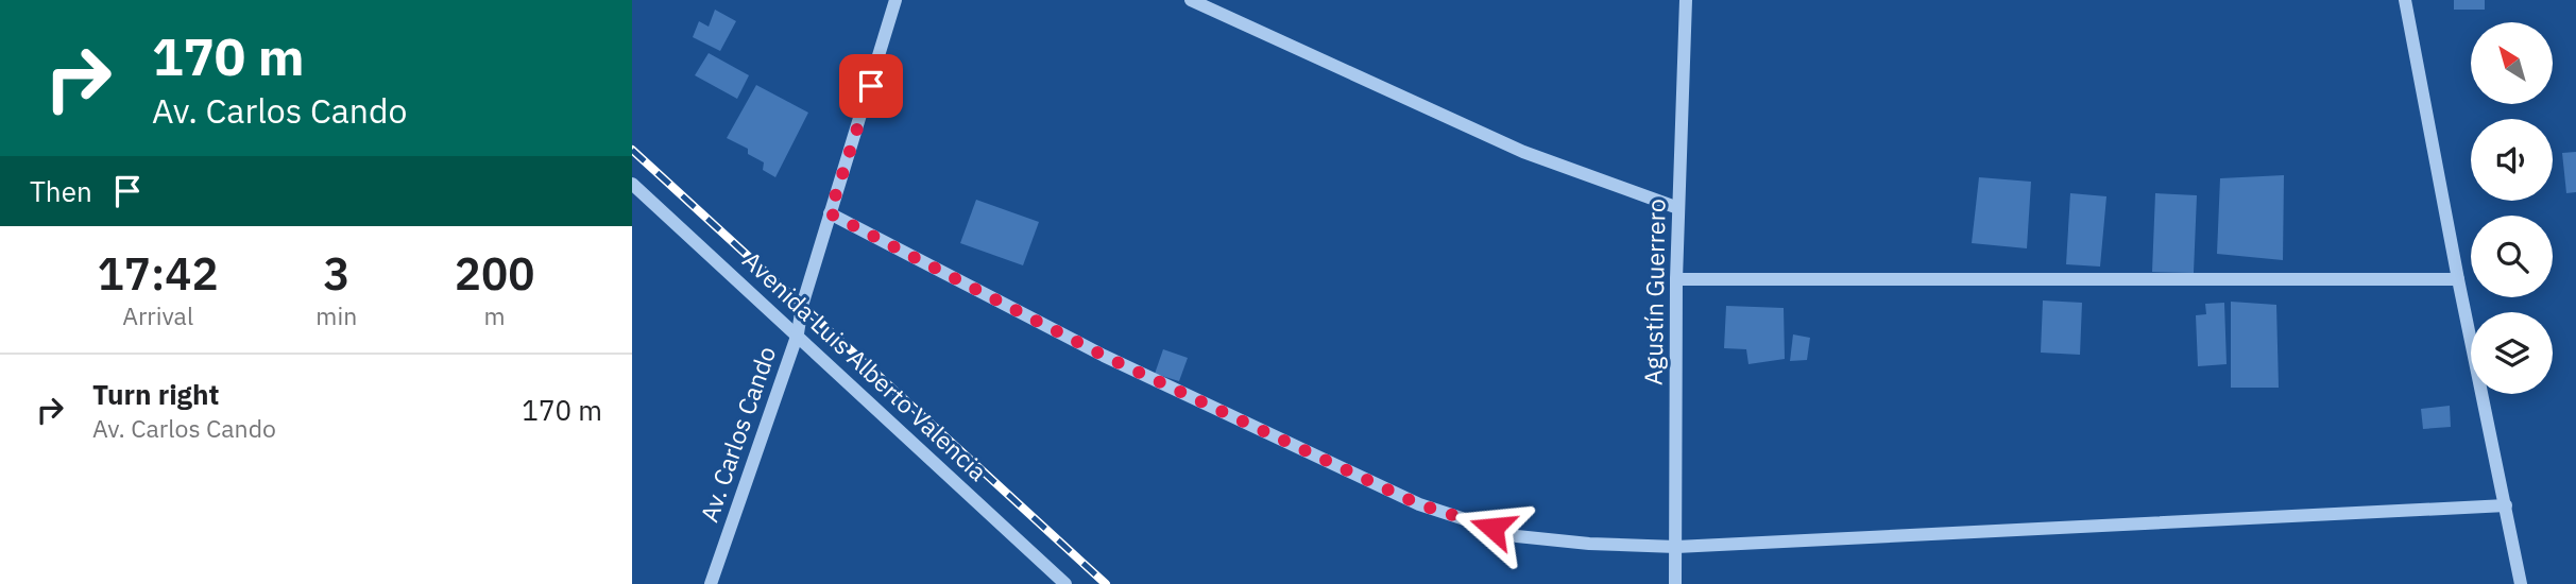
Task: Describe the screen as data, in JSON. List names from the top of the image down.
{
  "streets": {
    "street": ["Agustín Guerrero", "Avenida Luis Alberto Valencia", "Av. Carlos Cando"]
  },
  "crossings": [
    ["Avenida Luis Alberto Valencia", "Av. Carlos Cando"]
  ],
  "north": "top left",
  "page": {
    "turn": ["170 m", "Av. Carlos Cando"],
    "then": "Then",
    "eta": [
      "17:42",
      "Arrival",
      "3",
      "min",
      "200",
      "m"
    ],
    "list": [
      {
        "name": "Turn right",
        "note": "Av. Carlos Cando",
        "value": "170 m"
      }
    ]
  }
}
